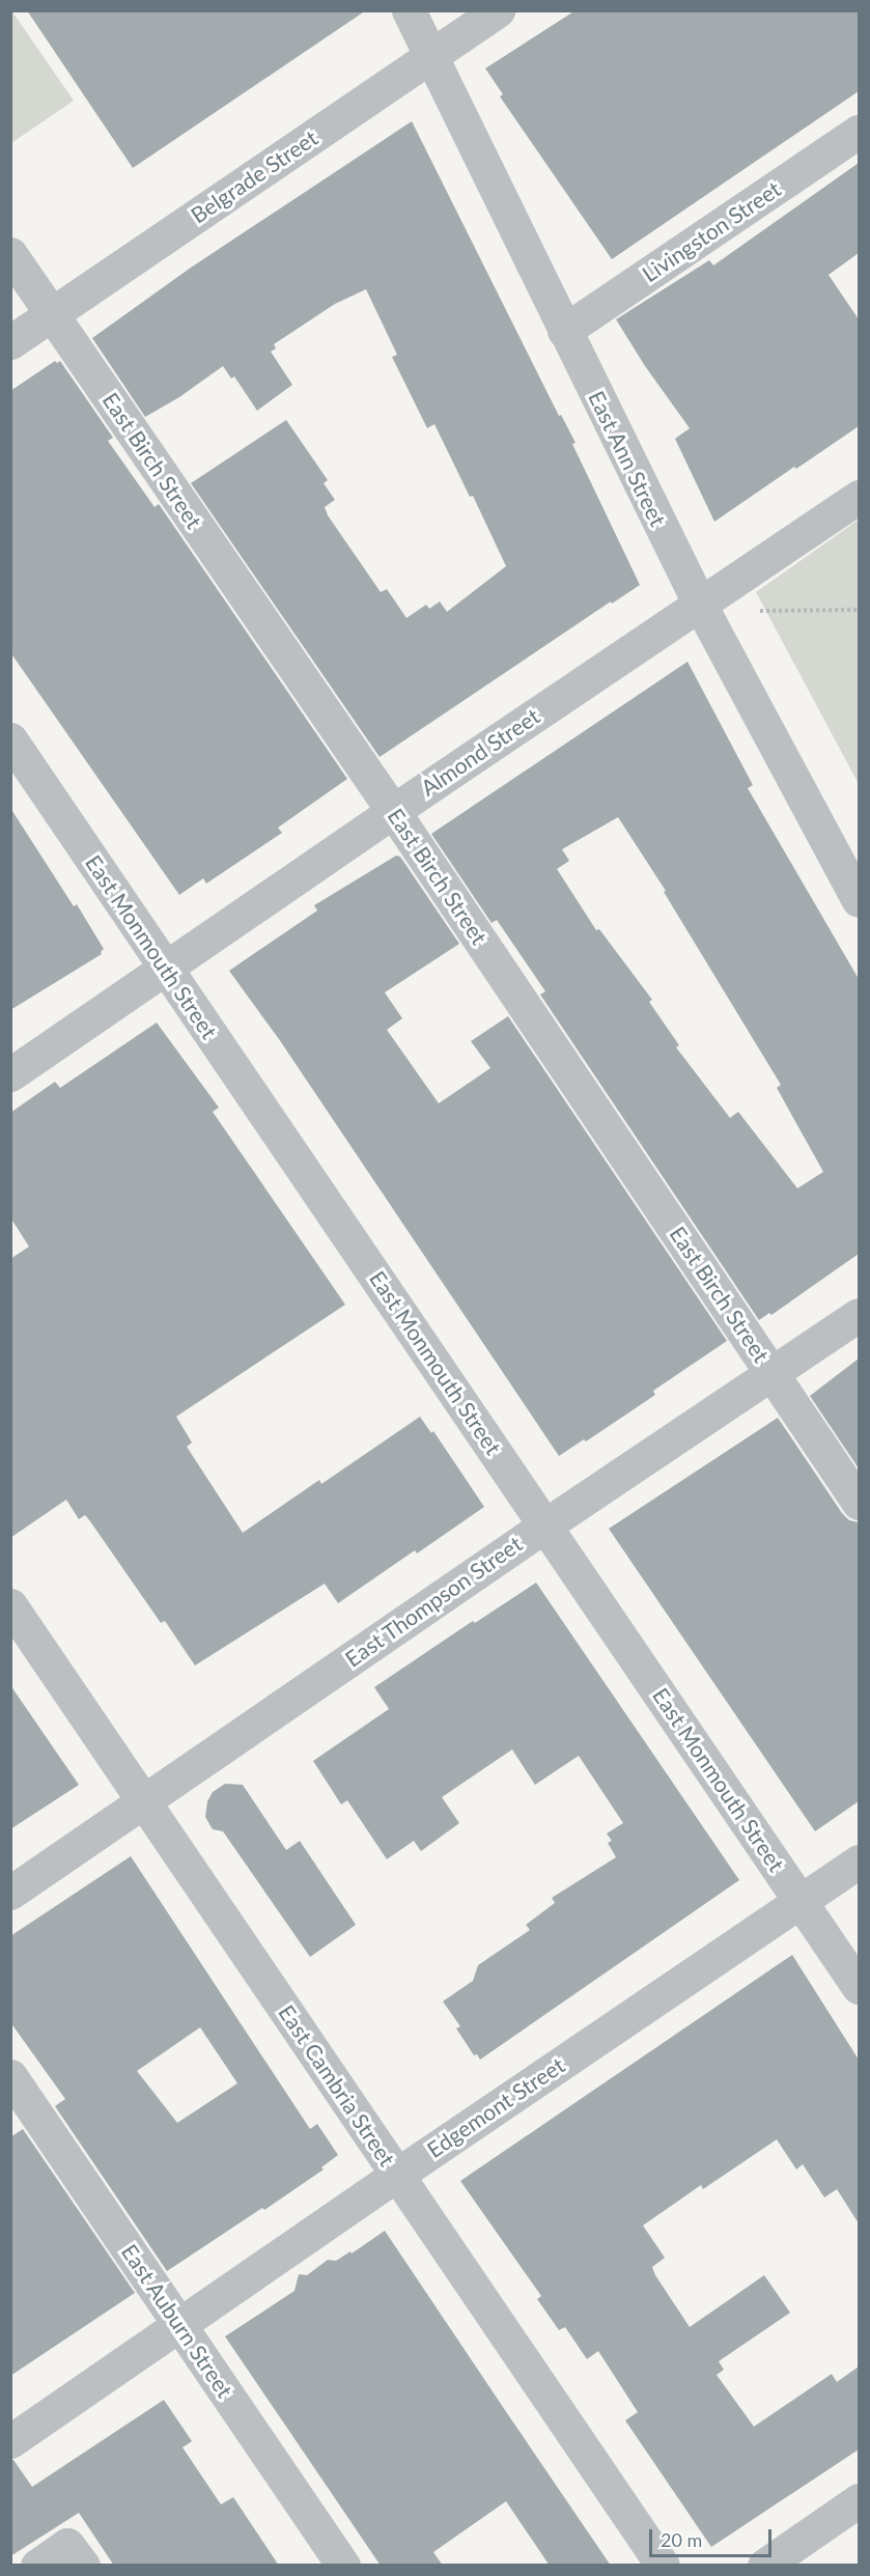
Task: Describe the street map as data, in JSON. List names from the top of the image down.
{
  "streets": {
    "street": [
      "Belgrade Street",
      "Livingston Street",
      "East Ann Street",
      "East Birch Street",
      "Almond Street",
      "East Monmouth Street",
      "East Thompson Street",
      "East Cambria Street",
      "Edgemont Street",
      "East Auburn Street"
    ]
  },
  "crossings": [
    ["Belgrade Street", "East Ann Street"],
    ["Belgrade Street", "East Birch Street"],
    ["Livingston Street", "East Ann Street"],
    ["East Ann Street", "Almond Street"],
    ["East Birch Street", "Almond Street"],
    ["East Birch Street", "East Thompson Street"],
    ["Almond Street", "East Monmouth Street"],
    ["East Monmouth Street", "East Thompson Street"],
    ["East Monmouth Street", "Edgemont Street"],
    ["East Thompson Street", "East Cambria Street"],
    ["East Cambria Street", "Edgemont Street"],
    ["Edgemont Street", "East Auburn Street"]
  ],
  "scale_bar": "20 m"
}
